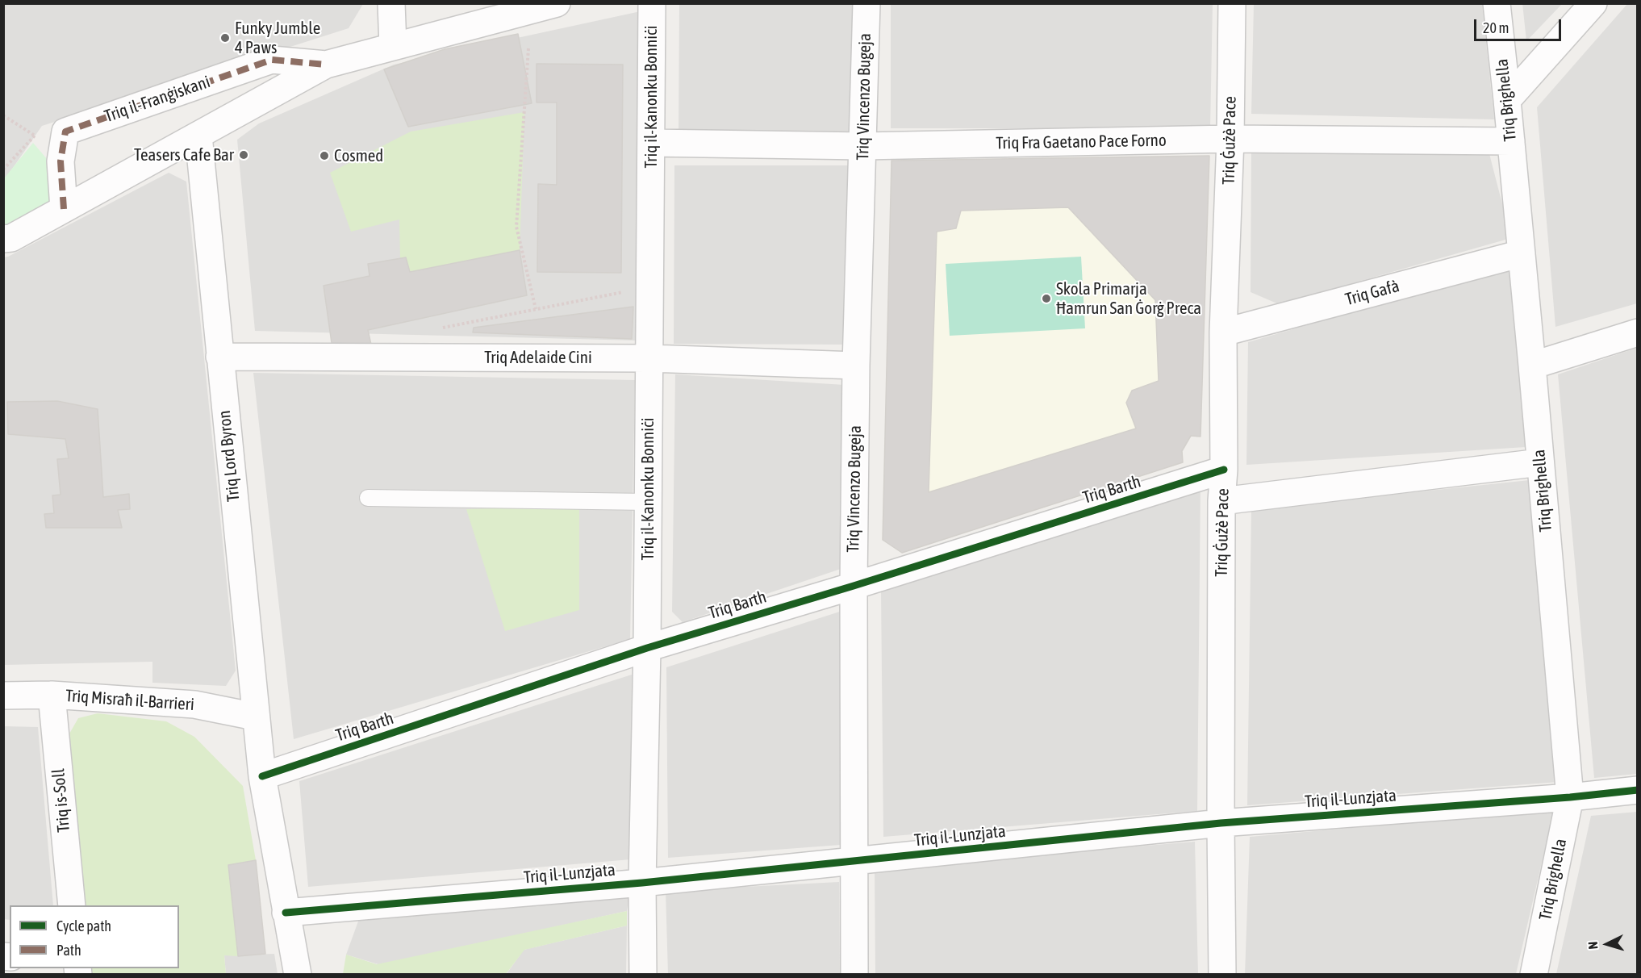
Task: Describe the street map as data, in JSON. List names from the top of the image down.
{
  "streets": {
    "street": [
      "Triq il-Kanonku Bonniċi",
      "Triq Vincenzo Bugeja",
      "Triq il-Franġiskani",
      "Triq Brighella",
      "Triq Ġużè Pace",
      "Triq Fra Gaetano Pace Forno",
      "Triq Gafà",
      "Triq Adelaide Cini",
      "Triq Lord Byron",
      "Triq Barth",
      "Triq Misraħ il-Barrieri",
      "Triq il-Lunzjata",
      "Triq is-Soll"
    ]
  },
  "crossings": [
    ["Triq il-Kanonku Bonniċi", "Triq Fra Gaetano Pace Forno"],
    ["Triq il-Kanonku Bonniċi", "Triq Adelaide Cini"],
    ["Triq il-Kanonku Bonniċi", "Triq Barth"],
    ["Triq il-Kanonku Bonniċi", "Triq il-Lunzjata"],
    ["Triq Vincenzo Bugeja", "Triq Fra Gaetano Pace Forno"],
    ["Triq Vincenzo Bugeja", "Triq Adelaide Cini"],
    ["Triq Vincenzo Bugeja", "Triq Barth"],
    ["Triq Vincenzo Bugeja", "Triq il-Lunzjata"],
    ["Triq il-Franġiskani", "Triq Lord Byron"],
    ["Triq Brighella", "Triq Fra Gaetano Pace Forno"],
    ["Triq Brighella", "Triq Gafà"],
    ["Triq Brighella", "Triq il-Lunzjata"],
    ["Triq Ġużè Pace", "Triq Fra Gaetano Pace Forno"],
    ["Triq Ġużè Pace", "Triq Gafà"],
    ["Triq Ġużè Pace", "Triq Barth"],
    ["Triq Ġużè Pace", "Triq il-Lunzjata"],
    ["Triq Adelaide Cini", "Triq Lord Byron"],
    ["Triq Lord Byron", "Triq Barth"],
    ["Triq Lord Byron", "Triq Misraħ il-Barrieri"],
    ["Triq Misraħ il-Barrieri", "Triq is-Soll"]
  ],
  "places": [
    "Funky Jumble 4 Paws",
    "Teasers Cafe Bar",
    "Cosmed",
    "Skola Primarja Ħamrun San Ġorġ Preca"
  ],
  "legend": ["Cycle path", "Path"],
  "scale_bar": "20 m",
  "north": "left"
}
